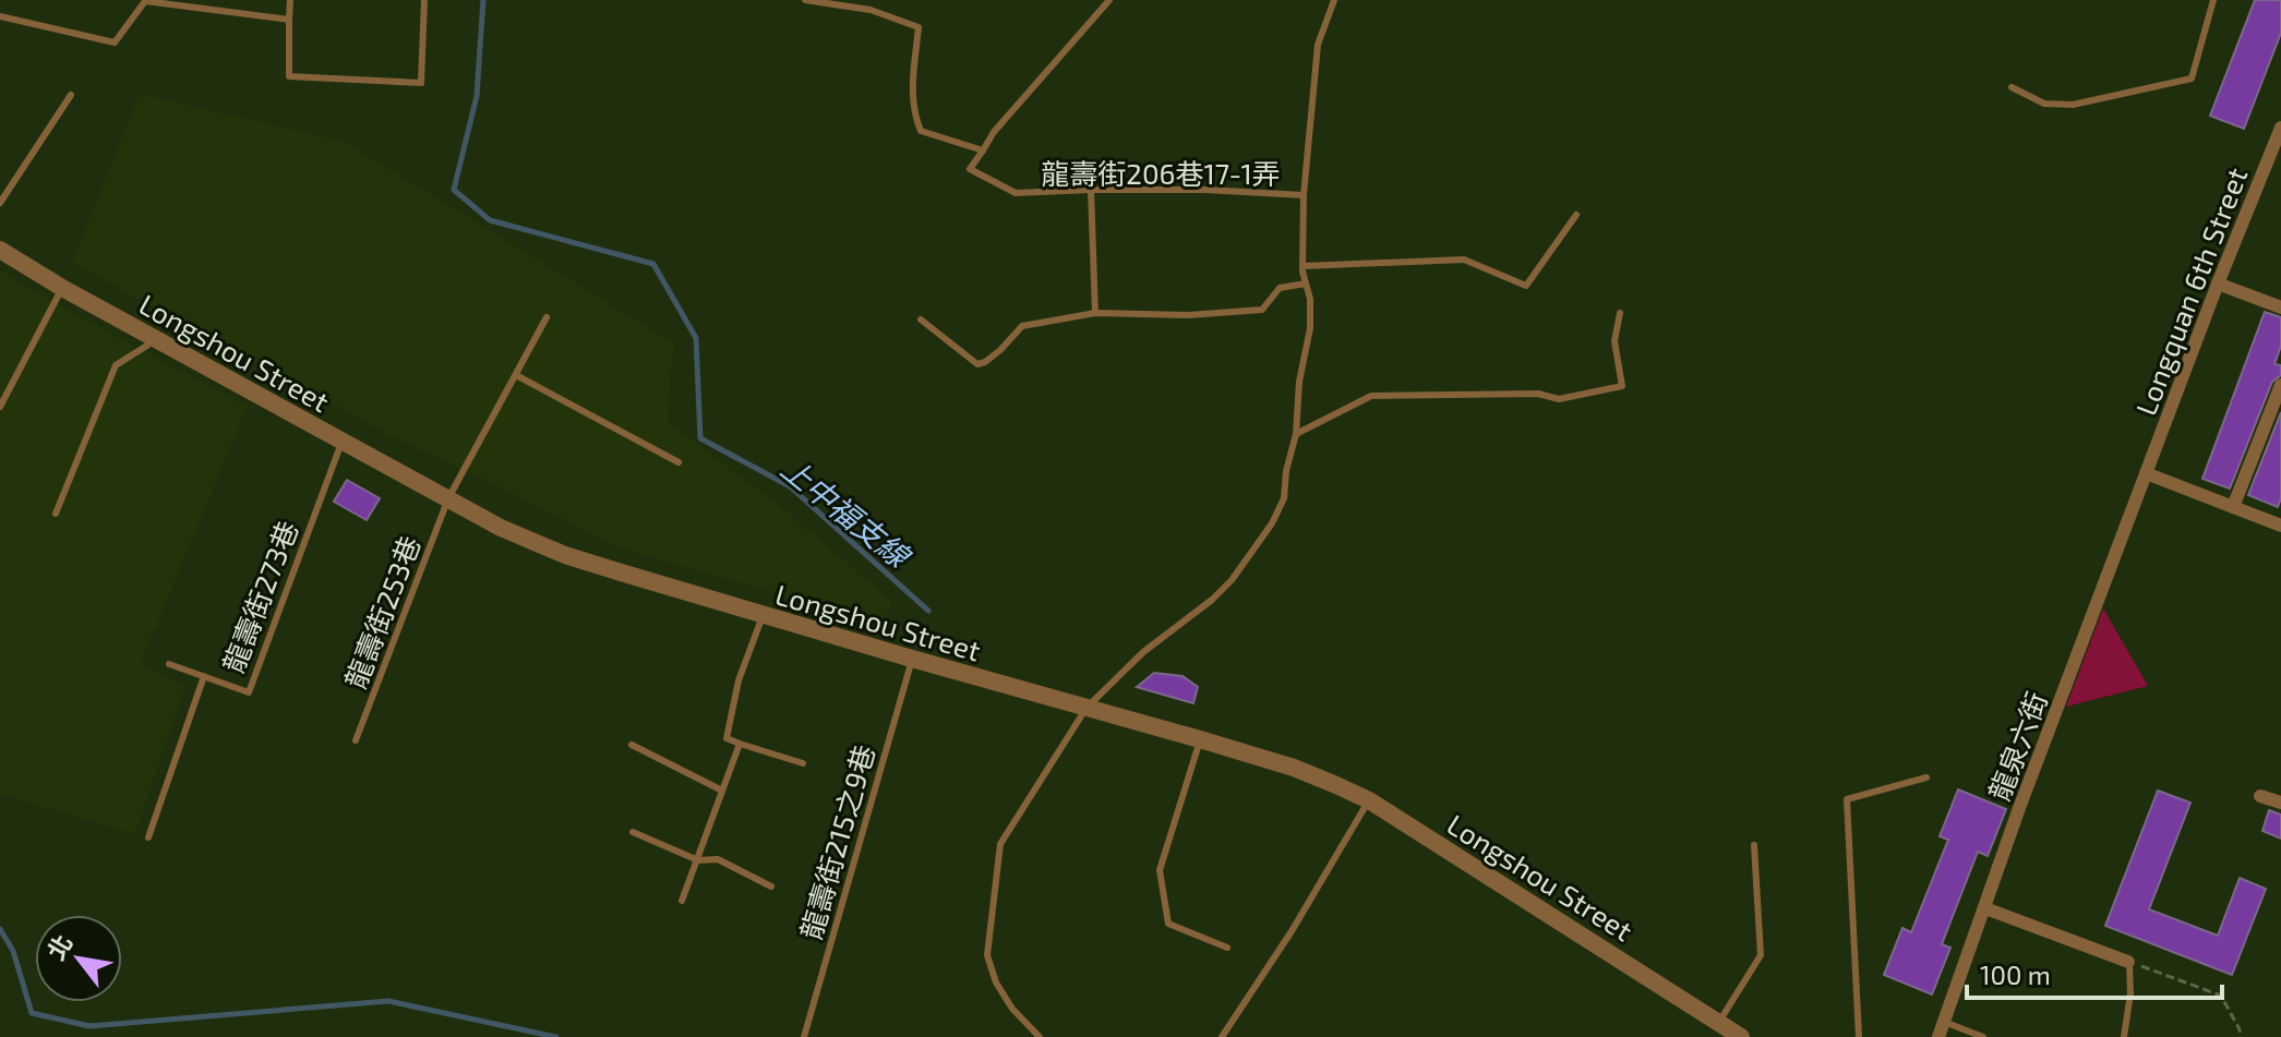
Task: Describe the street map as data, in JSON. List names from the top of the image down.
{
  "streets": {
    "street": ["Longquan 6th Street", "Longshou Street", "龍泉六街"],
    "lane": [
      "龍壽街206巷17-1弄",
      "龍壽街273巷",
      "龍壽街253巷",
      "龍壽街215之9巷"
    ]
  },
  "crossings": [
    ["Longquan 6th Street", "龍泉六街"],
    ["Longshou Street", "龍壽街273巷"],
    ["Longshou Street", "龍壽街253巷"],
    ["Longshou Street", "龍壽街215之9巷"]
  ],
  "water": ["上中福支線"],
  "scale_bar": "100 m",
  "north": "top left"
}
